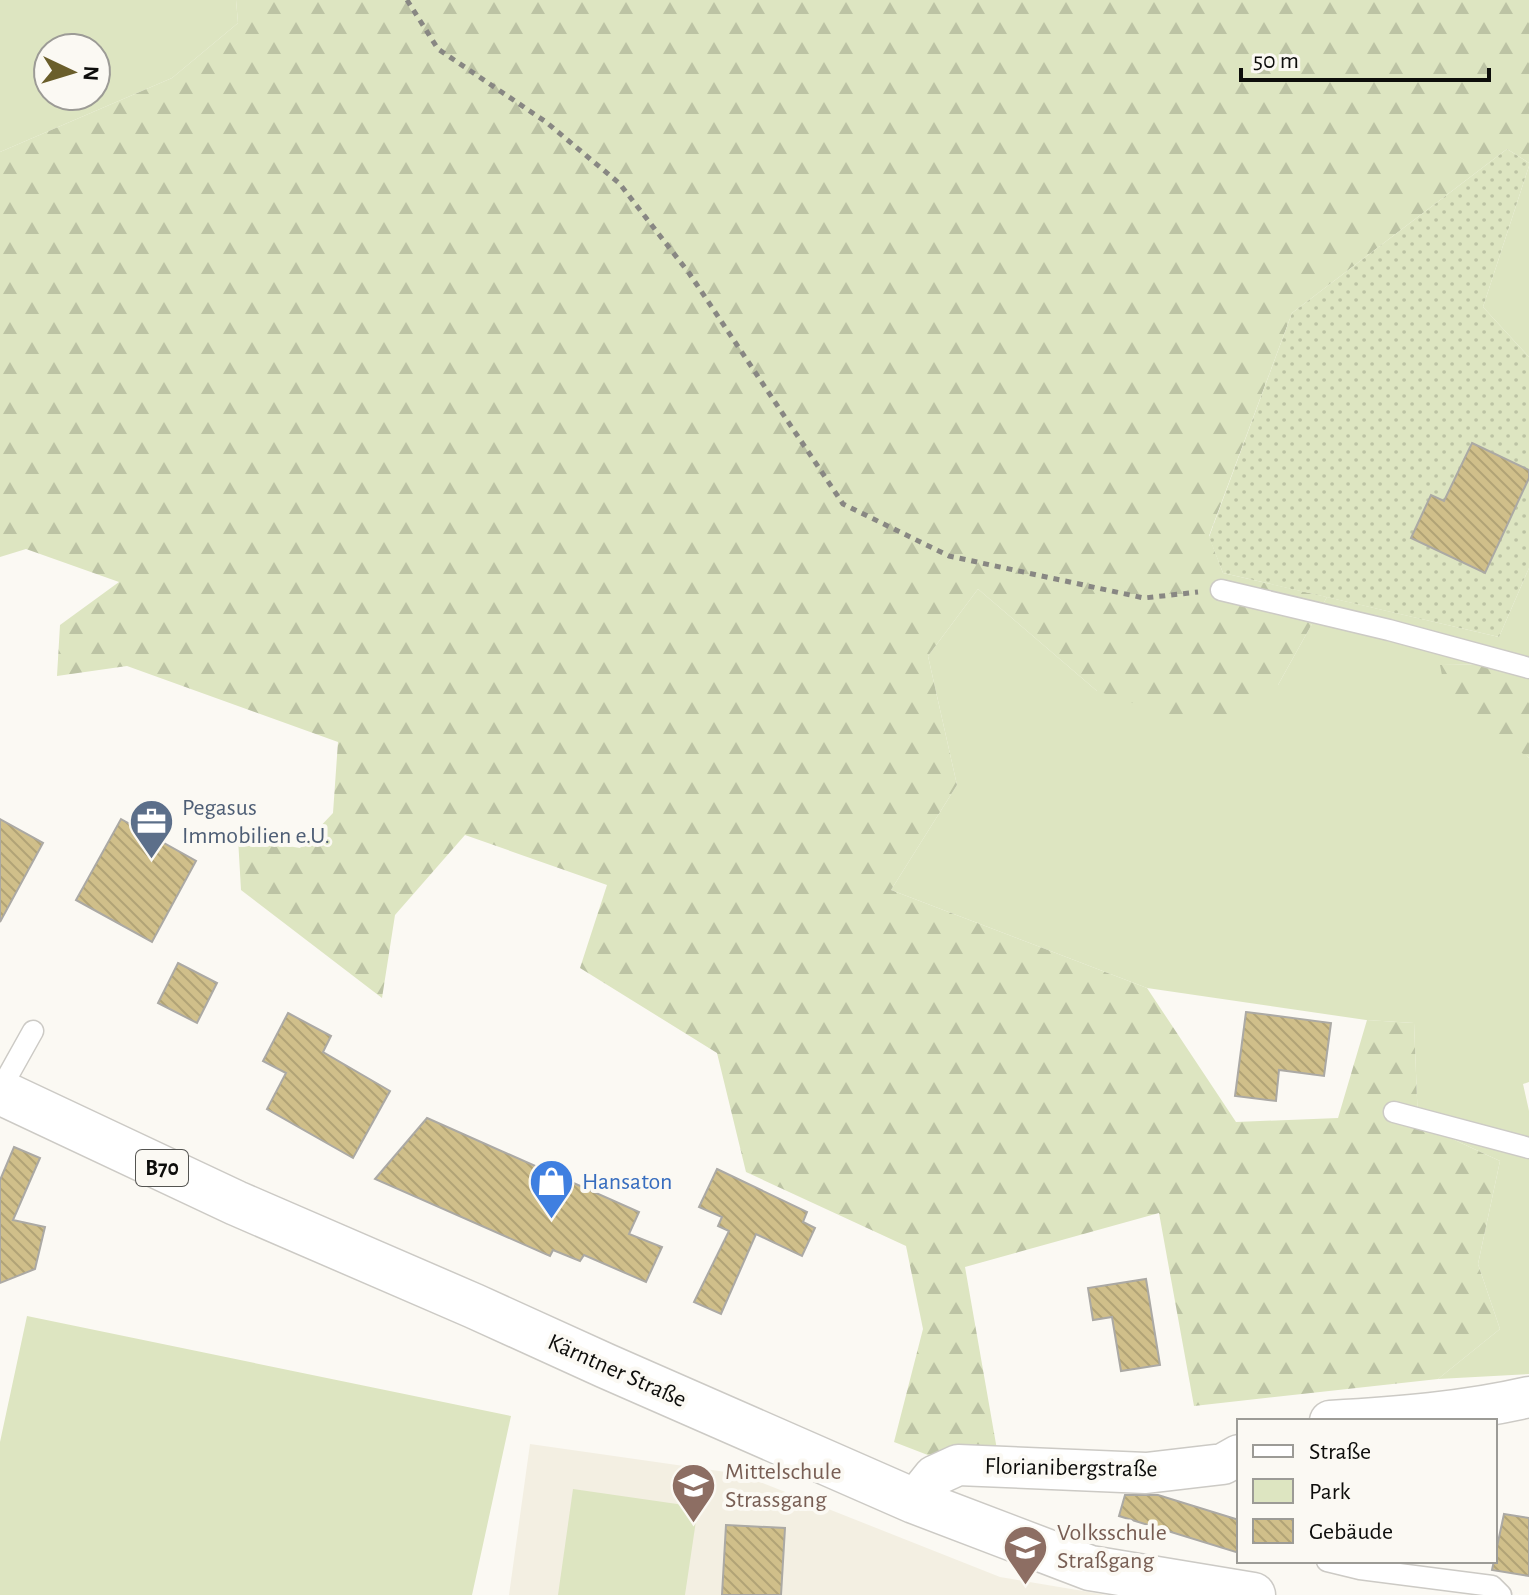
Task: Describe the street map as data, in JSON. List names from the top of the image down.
{
  "streets": {
    "main road": ["B70", "Kärntner Straße"],
    "street": ["Florianibergstraße"]
  },
  "crossings": [
    ["Kärntner Straße", "Florianibergstraße"]
  ],
  "places": {
    "office": ["Pegasus Immobilien e.U."],
    "shop": ["Hansaton"],
    "school or university": ["Mittelschule Strassgang", "Volksschule Straßgang"]
  },
  "legend": ["Straße", "Park", "Gebäude"],
  "scale_bar": "50 m",
  "north": "right"
}
